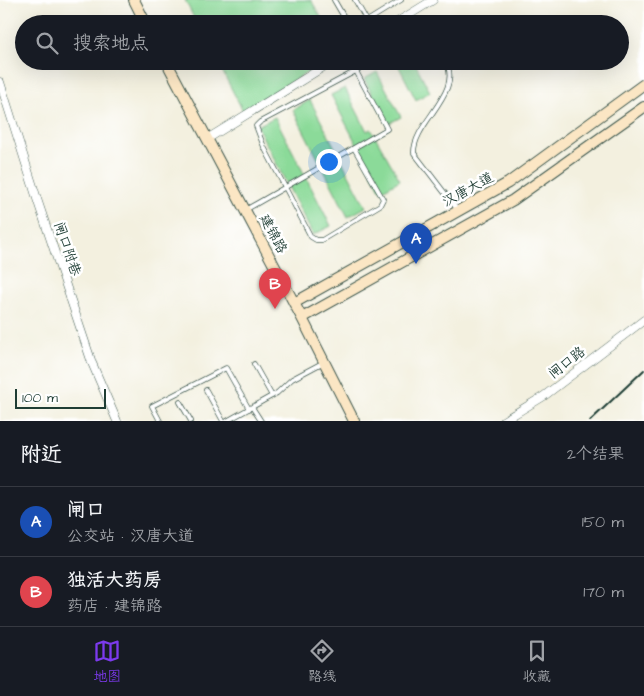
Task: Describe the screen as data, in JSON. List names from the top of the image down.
{
  "streets": {
    "main road": ["汉唐大道", "建锦路"],
    "street": ["闸口附巷", "闸口路"]
  },
  "crossings": [
    ["汉唐大道", "建锦路"]
  ],
  "scale_bar": "100 m",
  "page": {
    "search": "搜索地点",
    "pins": ["A", "B"],
    "scale": "100 m",
    "heading": ["附近", "2个结果"],
    "list": [
      {
        "mark": "A",
        "name": "闸口",
        "note": "公交站 · 汉唐大道",
        "value": "150 m"
      },
      {
        "mark": "B",
        "name": "独活大药房",
        "note": "药店 · 建锦路",
        "value": "170 m"
      }
    ],
    "nav": ["地图", "路线", "收藏"]
  }
}
